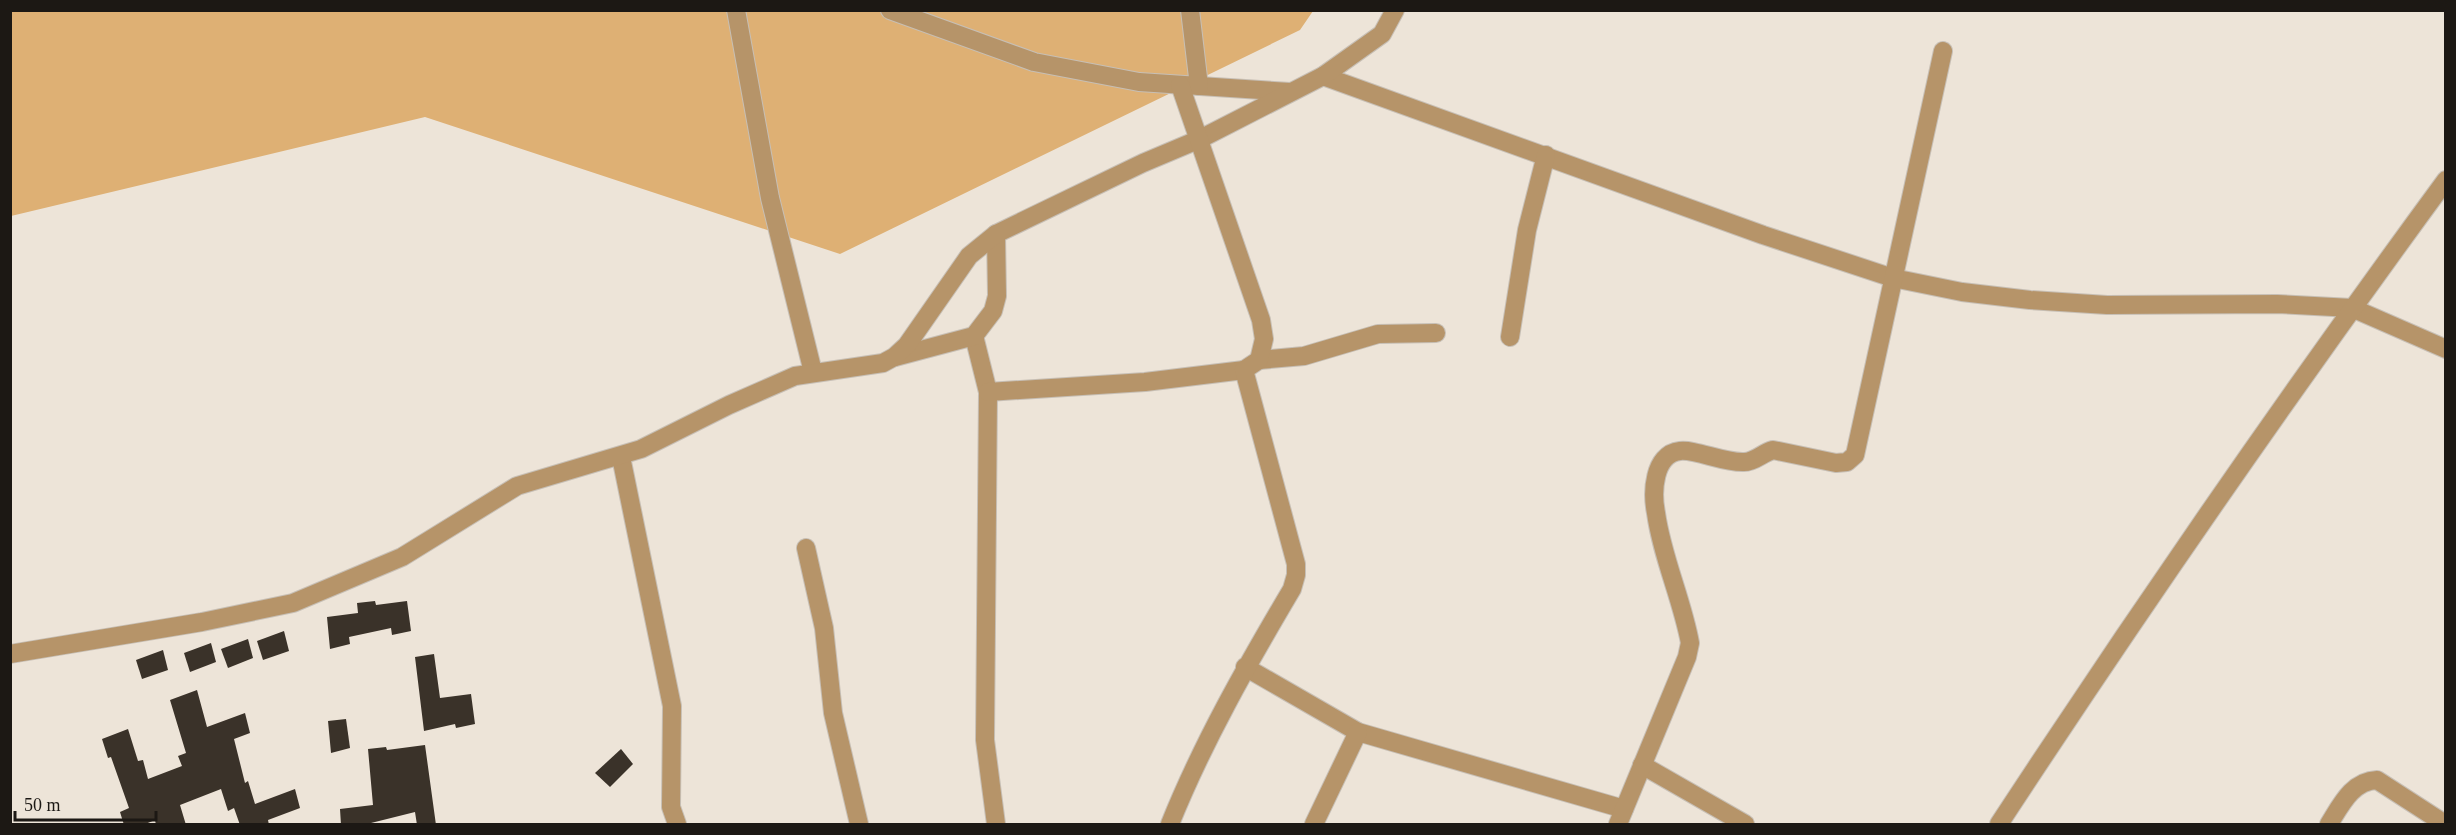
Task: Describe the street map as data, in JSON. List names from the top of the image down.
{
  "scale_bar": "50 m"
}
